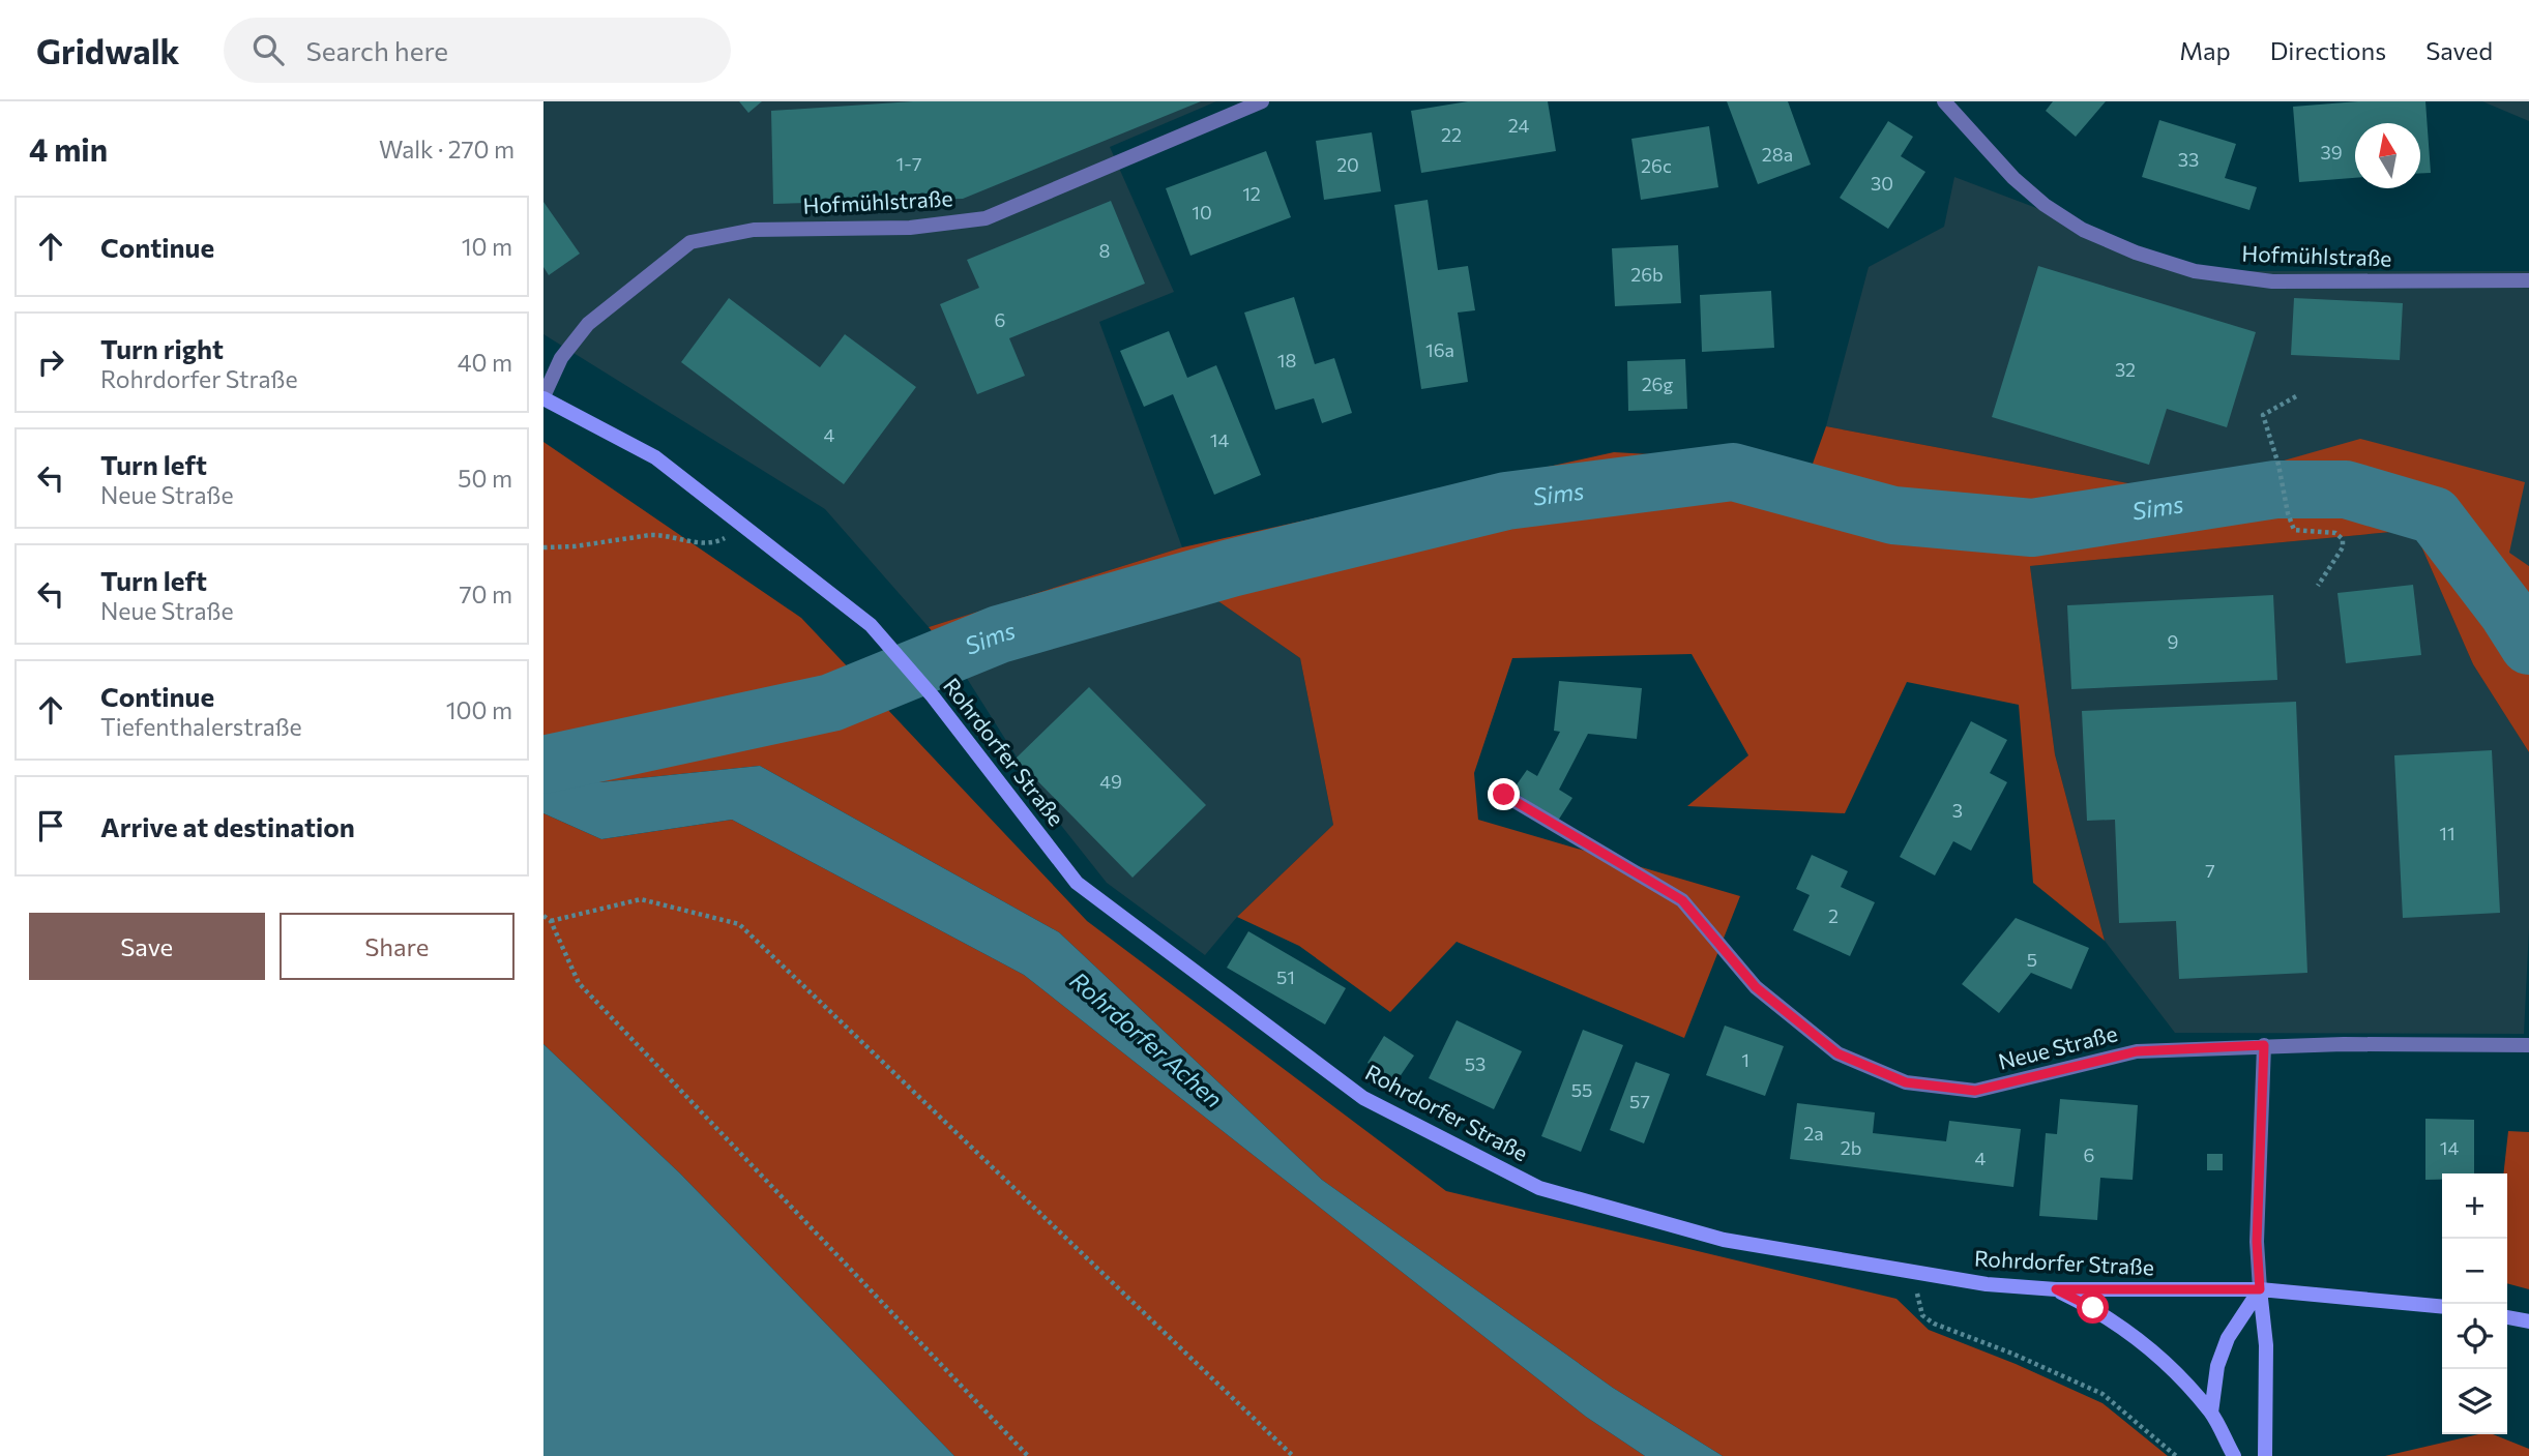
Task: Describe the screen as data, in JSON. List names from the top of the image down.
{
  "streets": {
    "main road": ["Rohrdorfer Straße"],
    "street": ["Hofmühlstraße", "Neue Straße"]
  },
  "crossings": [
    ["Hofmühlstraße", "Rohrdorfer Straße"]
  ],
  "water": ["Sims", "Rohrdorfer Achen"],
  "house_numbers": [
    "24",
    "22",
    "39",
    "28a",
    "33",
    "1-7",
    "20",
    "26c",
    "30",
    "12",
    "10",
    "8",
    "26b",
    "6",
    "16a",
    "18",
    "32",
    "26g",
    "4",
    "14",
    "9",
    "49",
    "3",
    "11",
    "7",
    "2",
    "5",
    "51",
    "1",
    "53",
    "55",
    "57",
    "2a",
    "2b",
    "14",
    "6",
    "4"
  ],
  "north": "top",
  "page": {
    "header": "Gridwalk",
    "search": "Search here",
    "nav": ["Map", "Directions", "Saved"],
    "heading": ["4 min", "Walk · 270 m"],
    "list": [
      ["Continue", "10 m"],
      ["Turn right", "Rohrdorfer Straße", "40 m"],
      ["Turn left", "Neue Straße", "50 m"],
      ["Turn left", "Neue Straße", "70 m"],
      ["Continue", "Tiefenthalerstraße", "100 m"],
      "Arrive at destination"
    ],
    "buttons": ["Save", "Share"],
    "map_buttons": ["+", "−"]
  }
}
